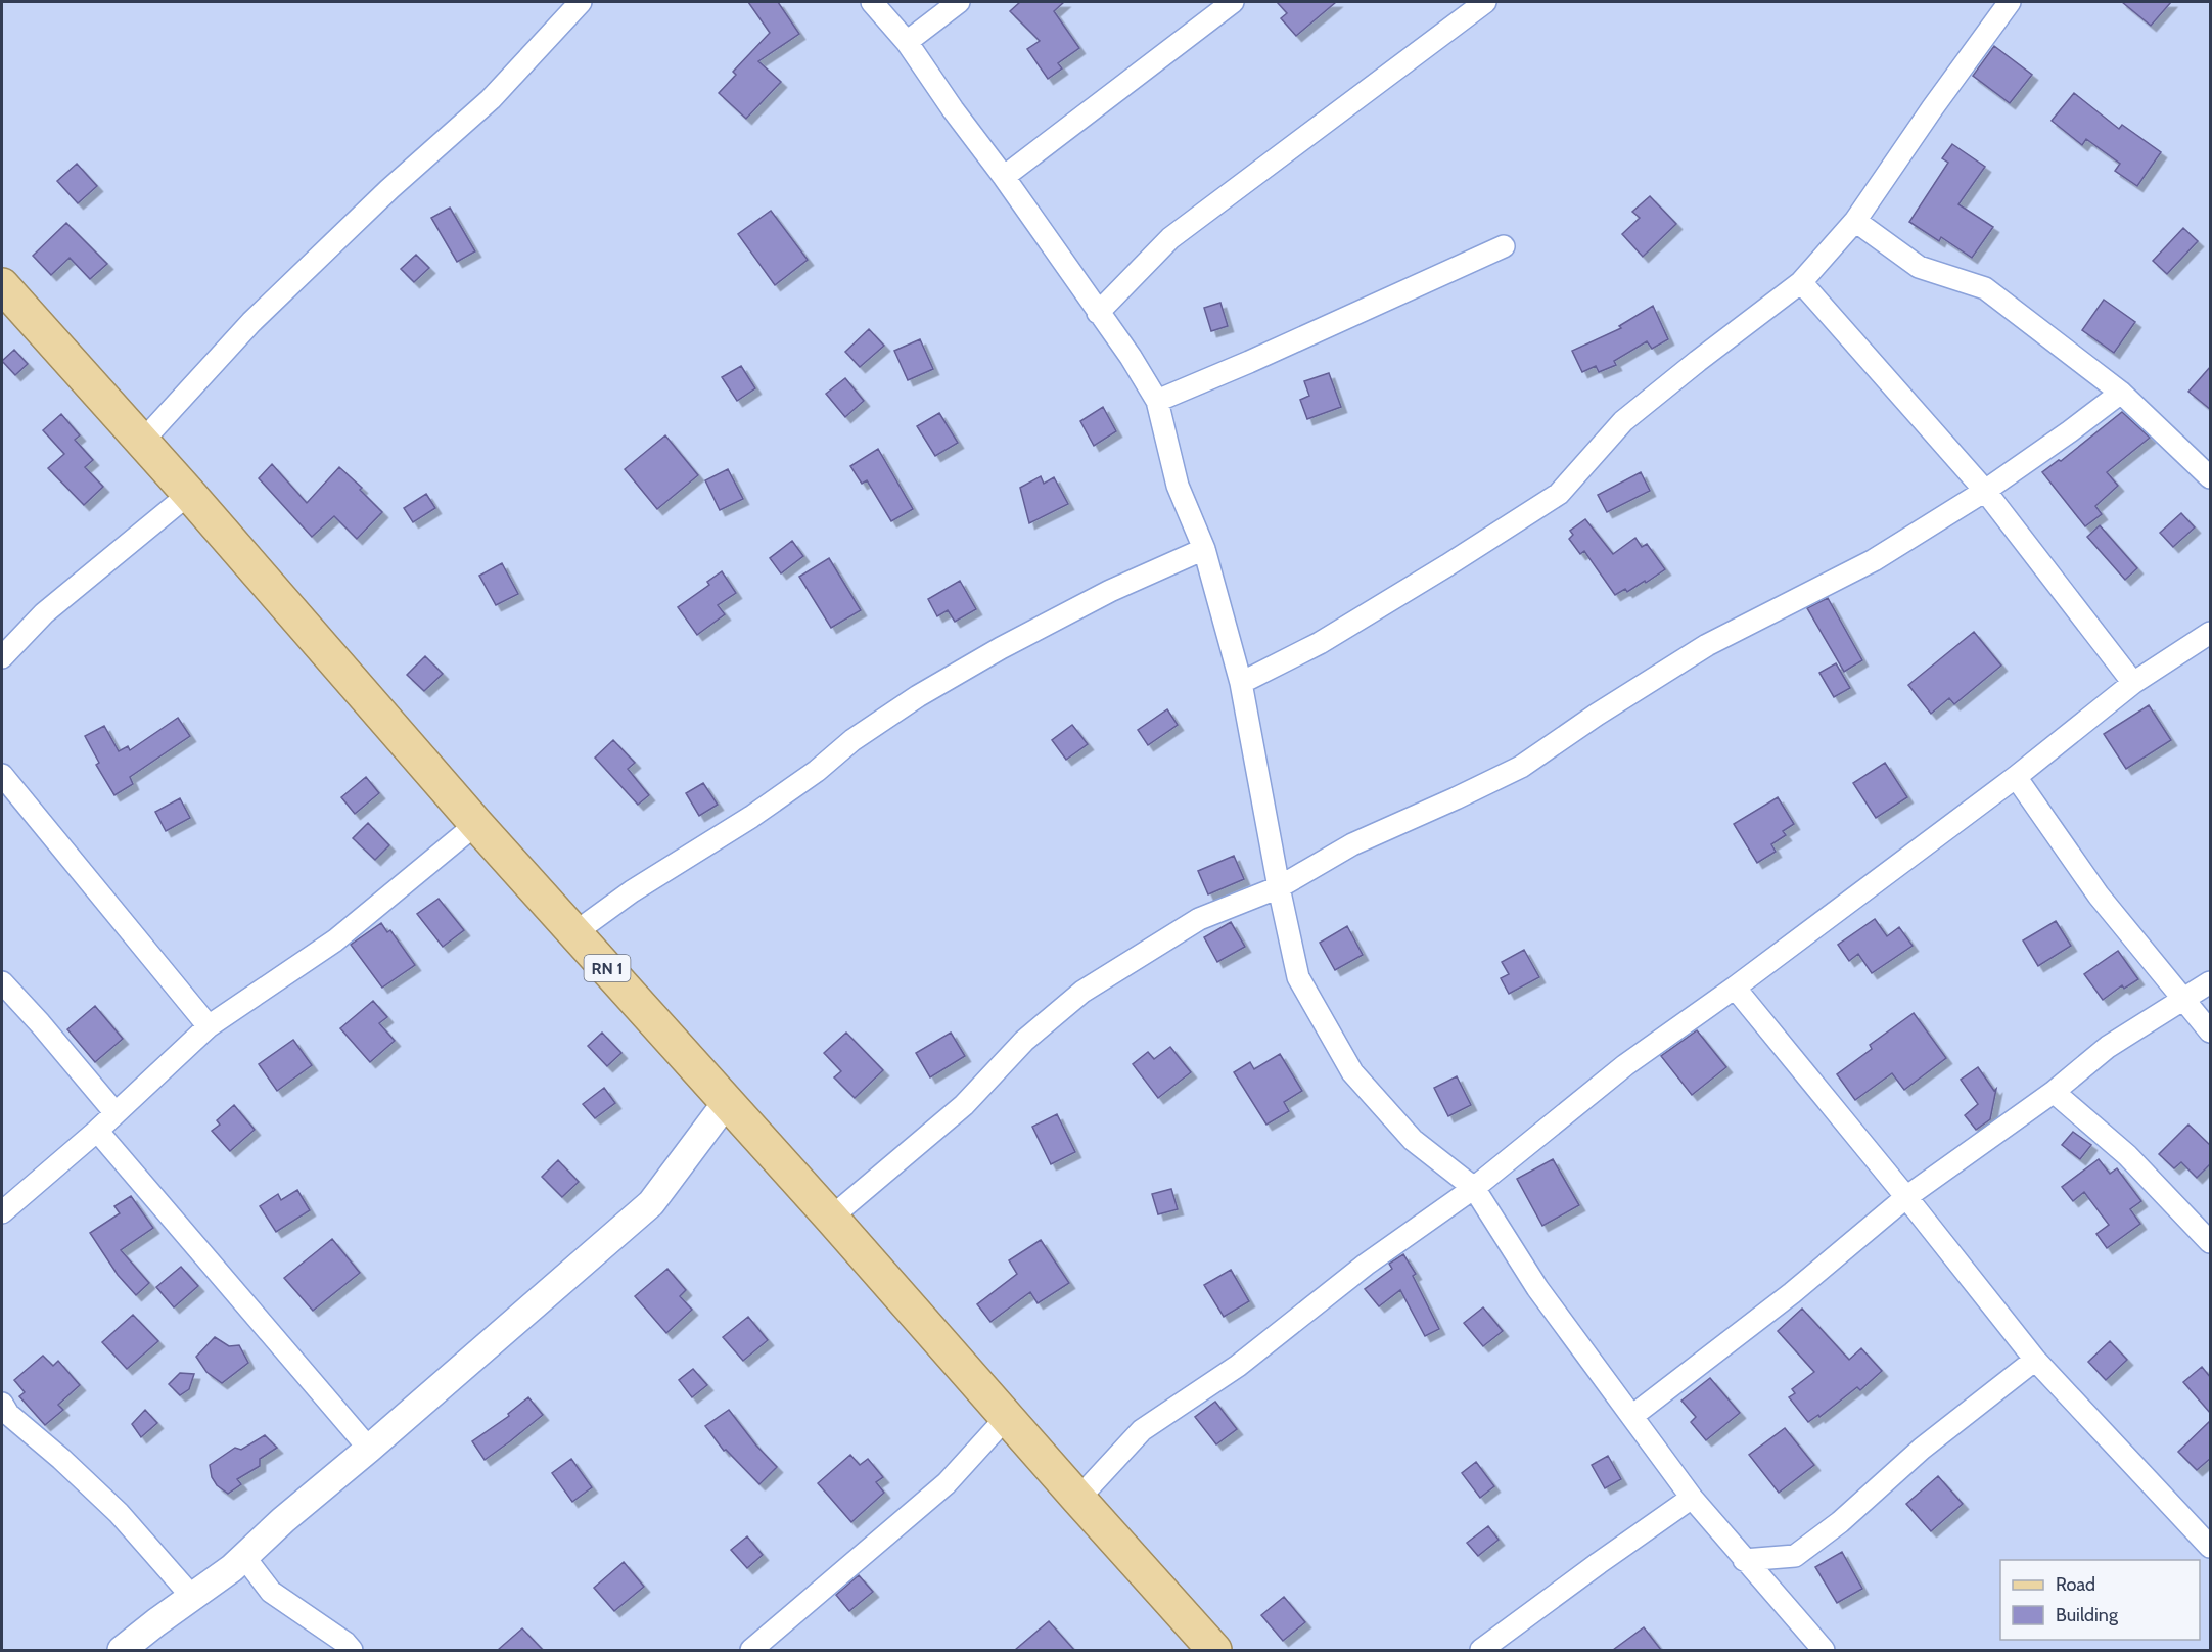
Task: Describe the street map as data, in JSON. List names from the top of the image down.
{
  "streets": {
    "main road": ["RN 1"]
  },
  "legend": ["Road", "Building"]
}
